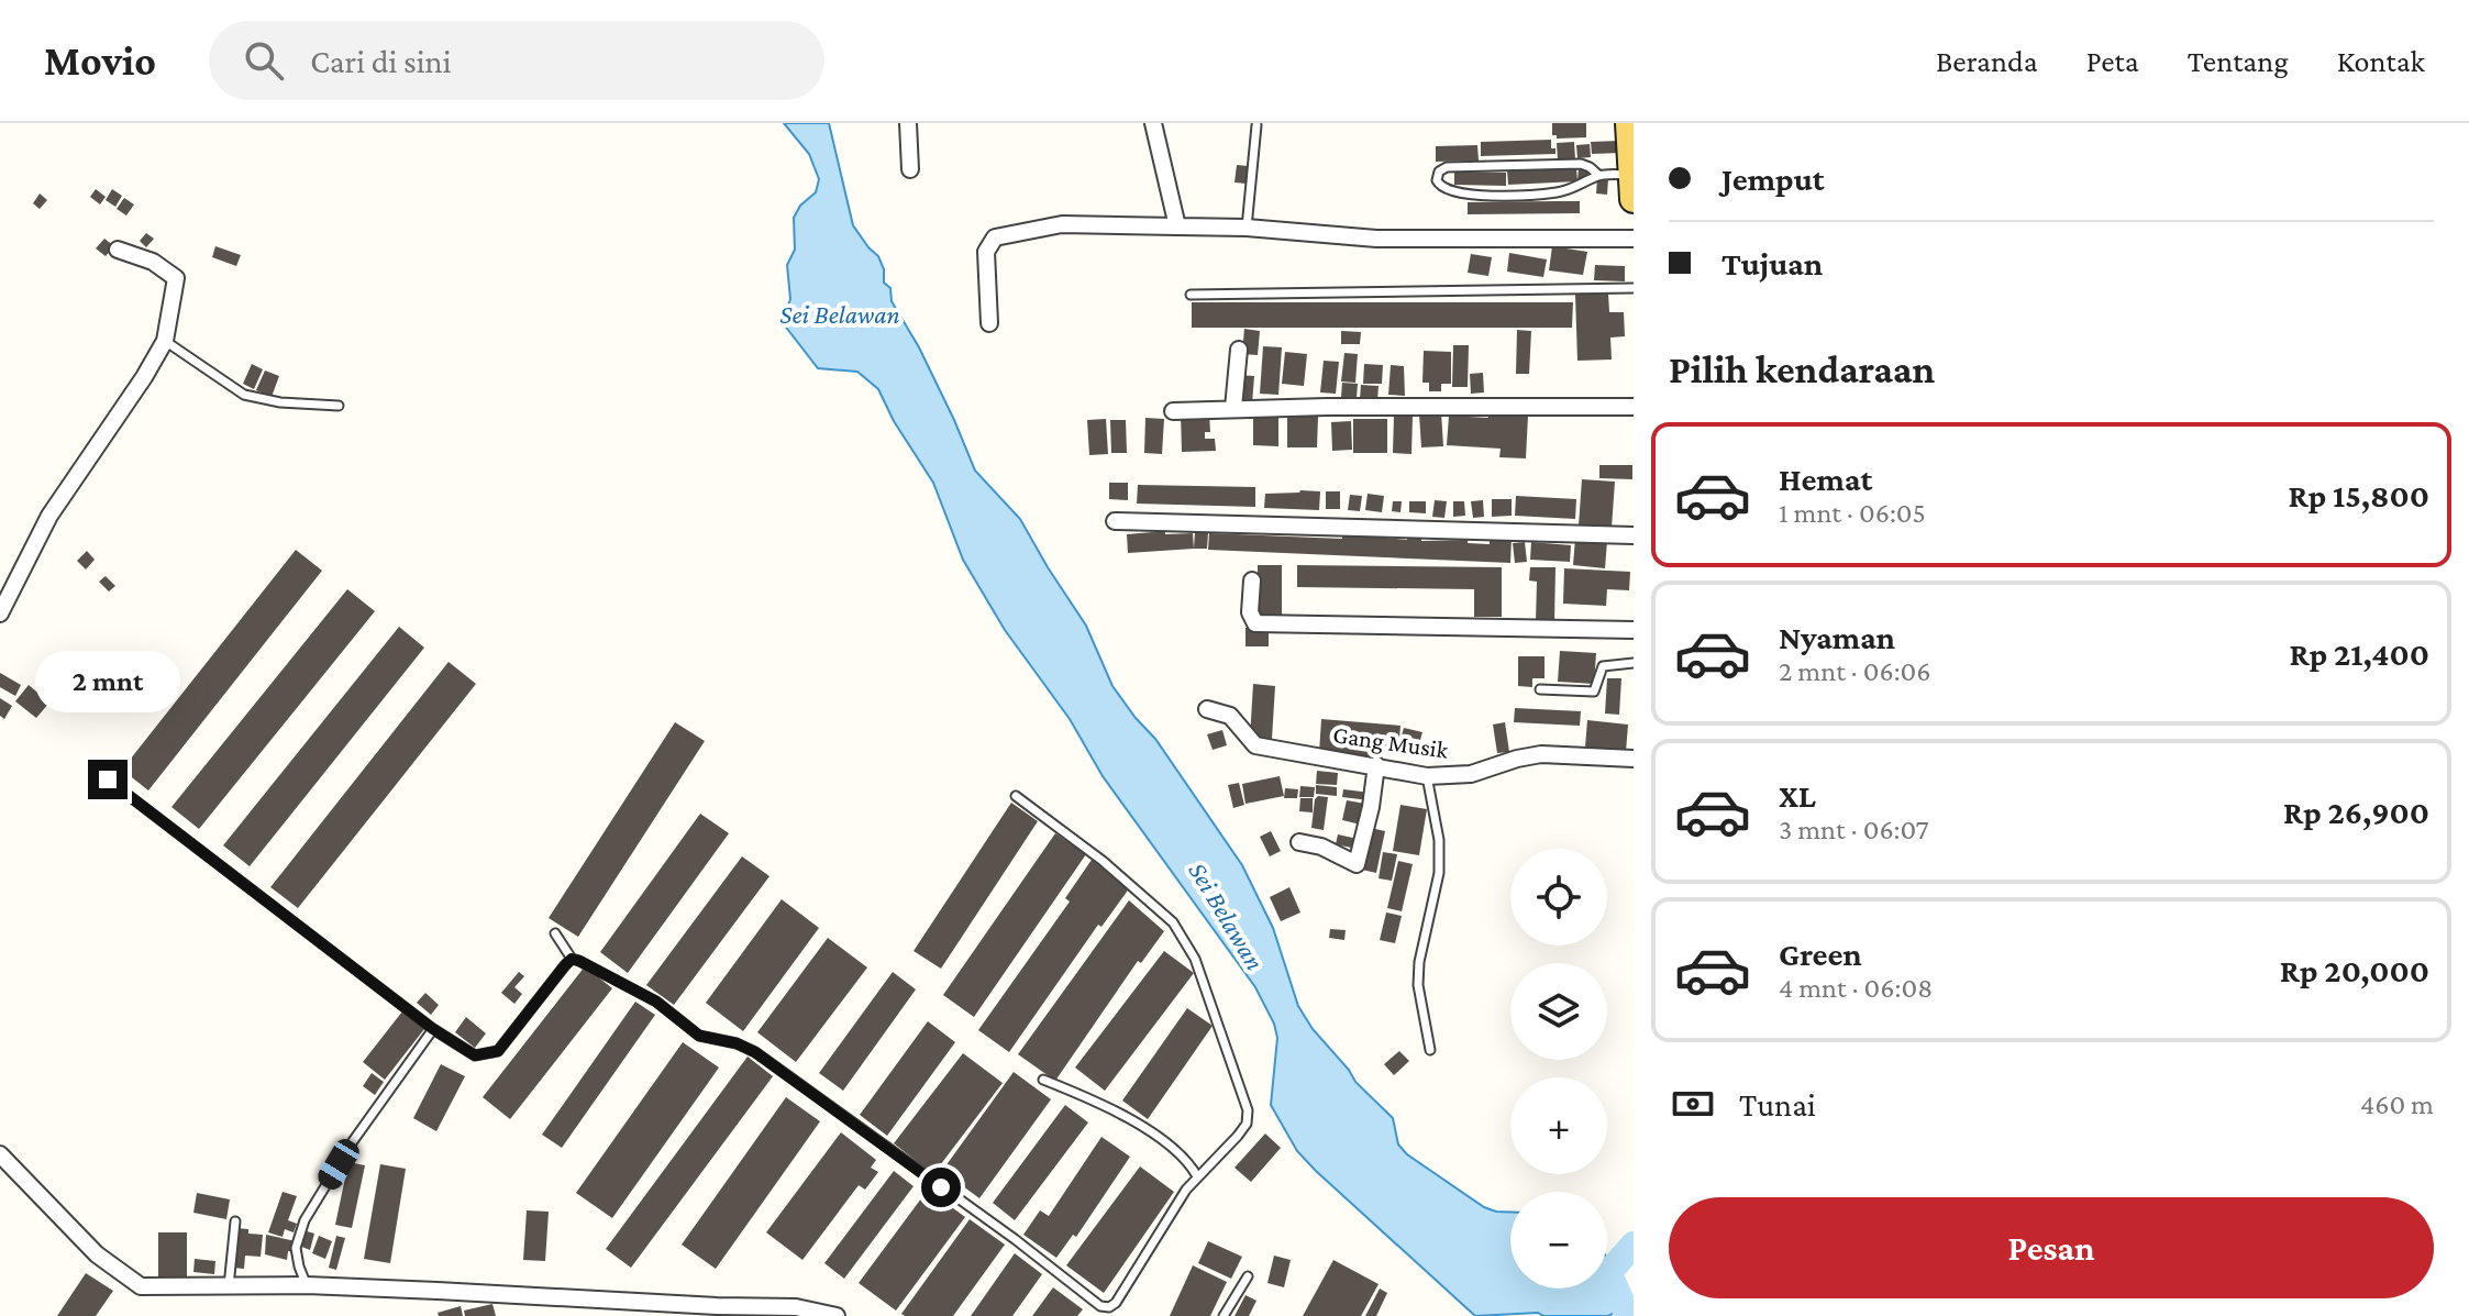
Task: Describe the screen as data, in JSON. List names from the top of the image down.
{
  "streets": {
    "street": ["Gang Musik"]
  },
  "water": ["Sei Belawan"],
  "page": {
    "header": "Movio",
    "search": "Cari di sini",
    "nav": [
      "Beranda",
      "Peta",
      "Tentang",
      "Kontak"
    ],
    "banner": ["Jemput", "Tujuan"],
    "heading": "Pilih kendaraan",
    "list": [
      {
        "name": "Hemat",
        "note": "1 mnt · 06:05",
        "value": "Rp 15,800"
      },
      {
        "name": "Nyaman",
        "note": "2 mnt · 06:06",
        "value": "Rp 21,400"
      },
      {
        "name": "XL",
        "note": "3 mnt · 06:07",
        "value": "Rp 26,900"
      },
      {
        "name": "Green",
        "note": "4 mnt · 06:08",
        "value": "Rp 20,000"
      }
    ],
    "bubble": "2 mnt",
    "map_buttons": ["+", "−"],
    "pay": ["Tunai", "460 m"],
    "buttons": "Pesan"
  }
}
